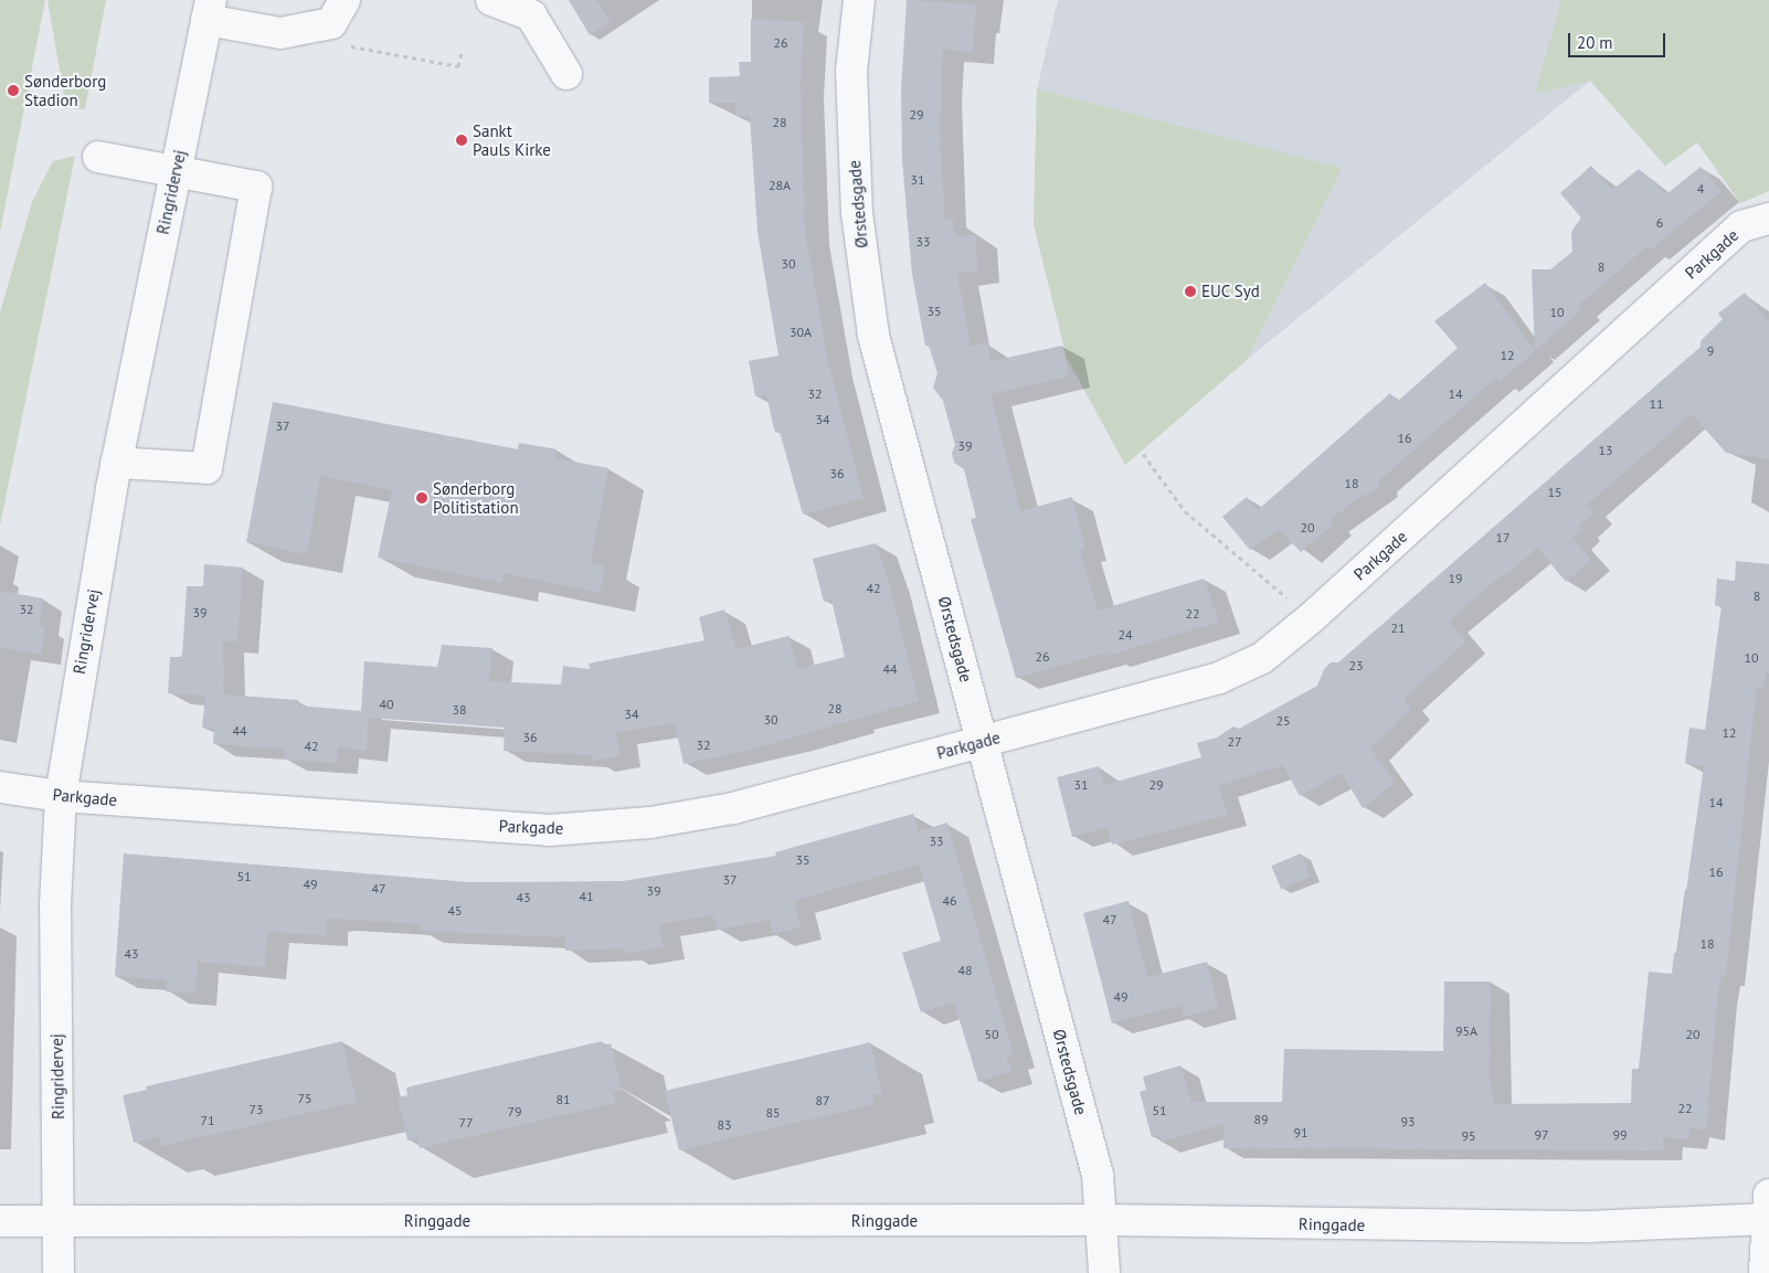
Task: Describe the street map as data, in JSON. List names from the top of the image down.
{
  "streets": {
    "street": [
      "Ringridervej",
      "Ørstedsgade",
      "Parkgade",
      "Ringgade"
    ]
  },
  "crossings": [
    ["Ringridervej", "Parkgade"],
    ["Ringridervej", "Ringgade"],
    ["Ørstedsgade", "Parkgade"],
    ["Ørstedsgade", "Ringgade"]
  ],
  "places": [
    "Sønderborg Stadion",
    "Sankt Pauls Kirke",
    "EUC Syd",
    "Sønderborg Politistation"
  ],
  "house_numbers": [
    "26",
    "29",
    "28",
    "31",
    "28A",
    "4",
    "6",
    "33",
    "30",
    "8",
    "35",
    "10",
    "30A",
    "9",
    "12",
    "32",
    "14",
    "11",
    "34",
    "37",
    "16",
    "39",
    "13",
    "36",
    "18",
    "15",
    "20",
    "17",
    "19",
    "42",
    "8",
    "32",
    "39",
    "22",
    "21",
    "24",
    "26",
    "10",
    "23",
    "44",
    "40",
    "28",
    "38",
    "34",
    "30",
    "25",
    "44",
    "12",
    "36",
    "27",
    "32",
    "42",
    "31",
    "29",
    "14",
    "33",
    "35",
    "16",
    "51",
    "37",
    "49",
    "47",
    "39",
    "41",
    "43",
    "46",
    "45",
    "47",
    "18",
    "43",
    "48",
    "49",
    "95A",
    "50",
    "20",
    "75",
    "81",
    "87",
    "22",
    "73",
    "51",
    "79",
    "85",
    "89",
    "71",
    "93",
    "77",
    "83",
    "91",
    "97",
    "99",
    "95"
  ],
  "scale_bar": "20 m"
}
